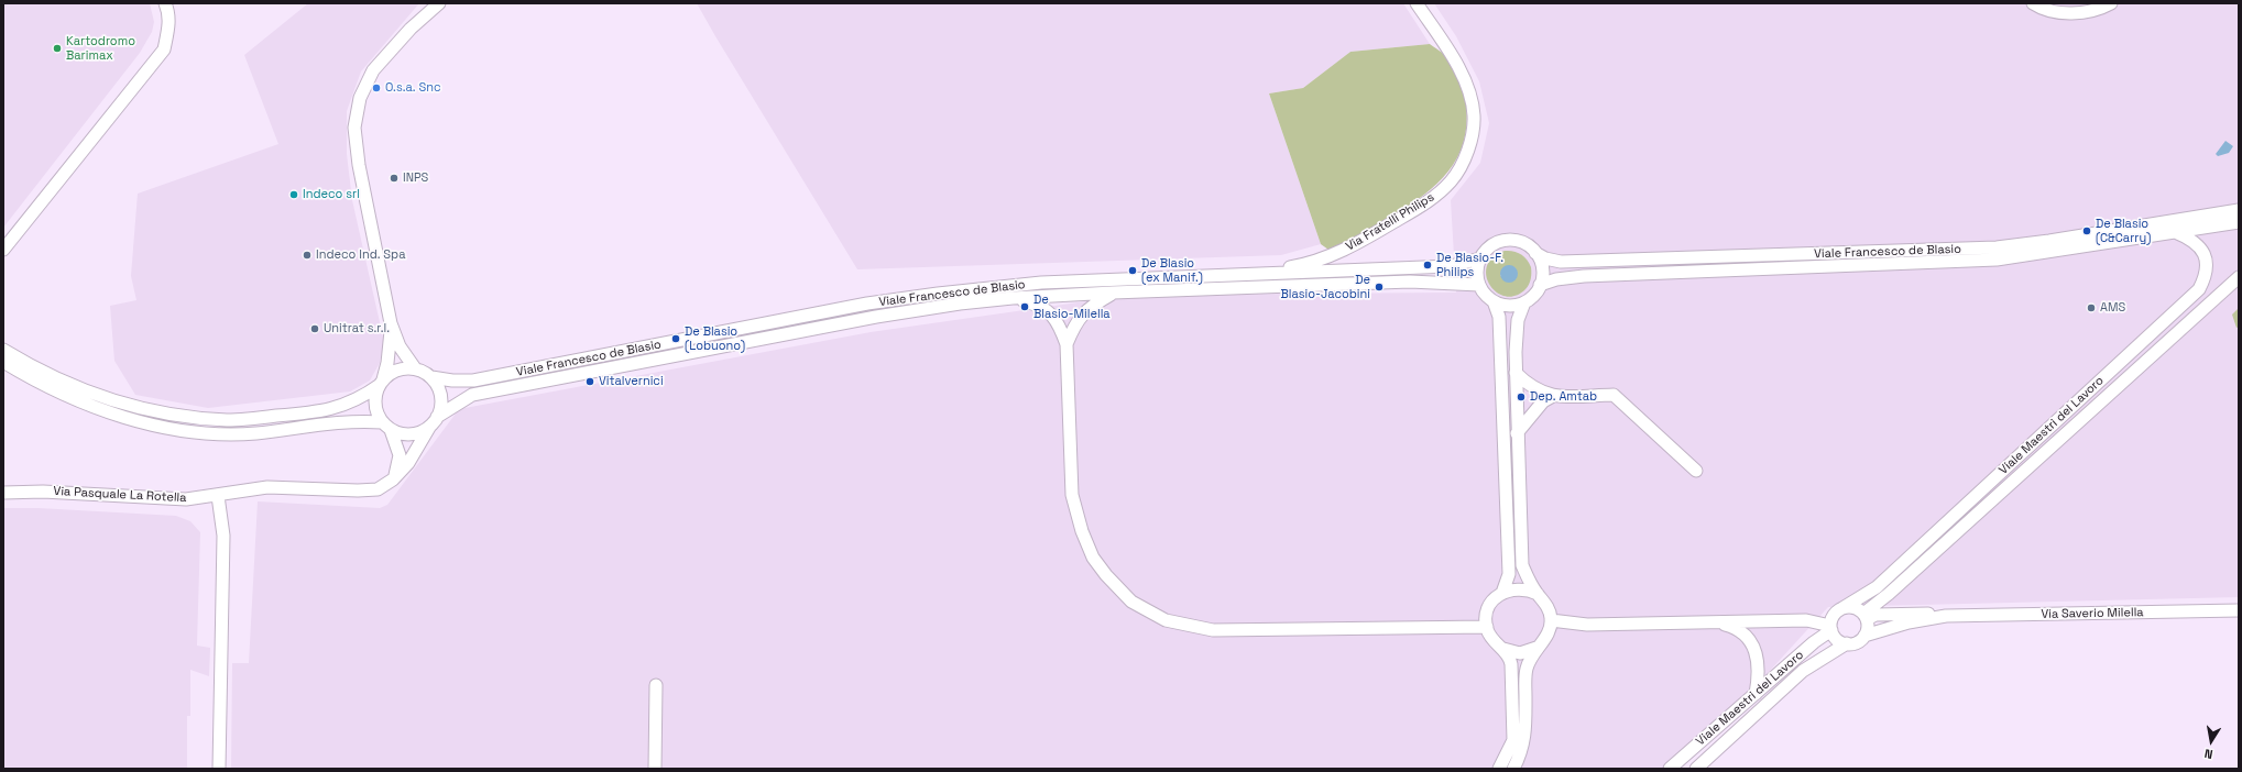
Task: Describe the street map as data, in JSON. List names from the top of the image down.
{
  "streets": {
    "street": [
      "Via Fratelli Philips",
      "Viale Francesco de Blasio",
      "Viale Maestri del Lavoro",
      "Via Pasquale La Rotella",
      "Via Saverio Milella"
    ]
  },
  "crossings": [
    ["Via Fratelli Philips", "Viale Francesco de Blasio"],
    ["Viale Francesco de Blasio", "Viale Maestri del Lavoro"],
    ["Viale Francesco de Blasio", "Via Pasquale La Rotella"],
    ["Viale Maestri del Lavoro", "Via Saverio Milella"]
  ],
  "places": [
    "Kartodromo Barimax",
    "O.s.a. Snc",
    "INPS",
    "Indeco srl",
    "De Blasio (C&Carry)",
    "Indeco Ind. Spa",
    "De Blasio-F. Philips",
    "De Blasio (ex Manif.)",
    "De Blasio-Jacobini",
    "De Blasio-Milella",
    "AMS",
    "Unitrat s.r.l.",
    "De Blasio (Lobuono)",
    "Vitalvernici",
    "Dep. Amtab"
  ],
  "north": "bottom"
}
